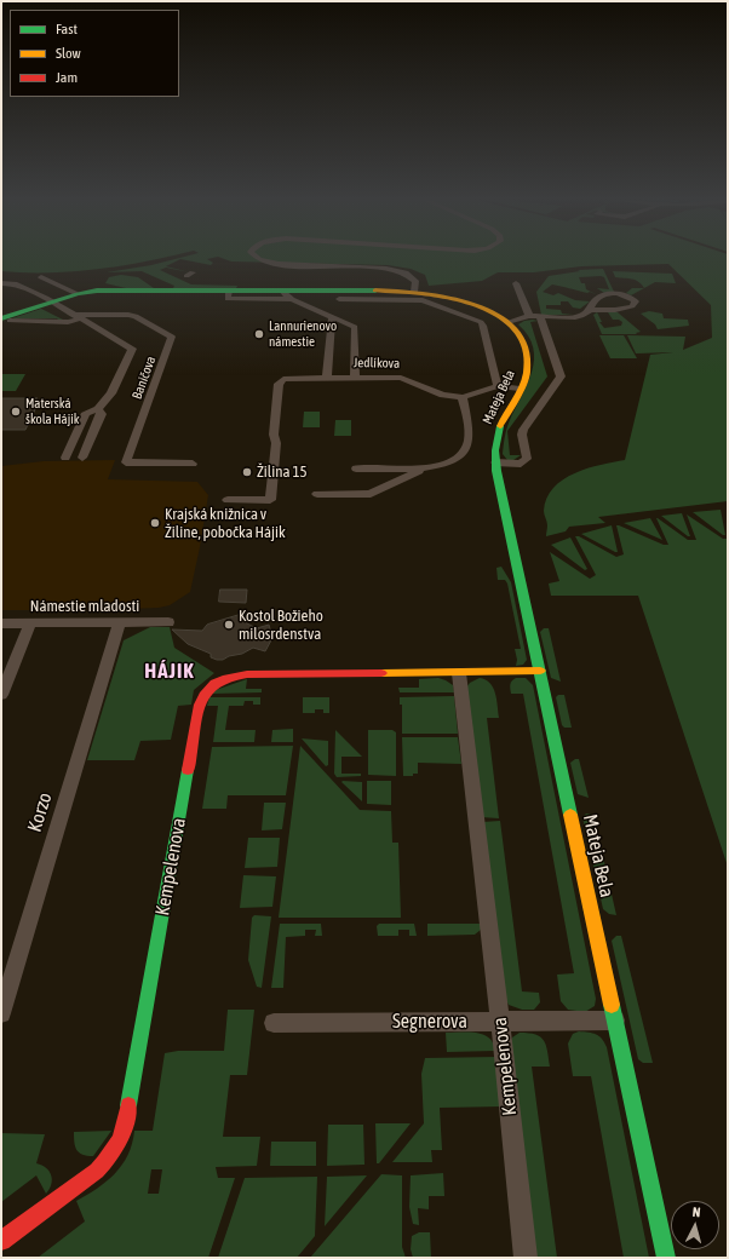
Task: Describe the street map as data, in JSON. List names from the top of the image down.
{
  "streets": {
    "street": [
      "Jedlíkova",
      "Baničova",
      "Mateja Bela",
      "Námestie mladosti",
      "Korzo",
      "Kempelenova",
      "Segnerova"
    ]
  },
  "crossings": [
    ["Jedlíkova", "Mateja Bela"],
    ["Baničova", "Mateja Bela"],
    ["Mateja Bela", "Kempelenova"],
    ["Mateja Bela", "Segnerova"],
    ["Námestie mladosti", "Korzo"],
    ["Kempelenova", "Segnerova"]
  ],
  "districts": ["HÁJIK"],
  "places": [
    "Lannurienovo námestie",
    "Materská škola Hájik",
    "Žilina 15",
    "Krajská knižnica v Žiline, pobočka Hájik",
    "Kostol Božieho milosrdenstva"
  ],
  "legend": ["Fast", "Slow", "Jam"],
  "north": "top"
}
